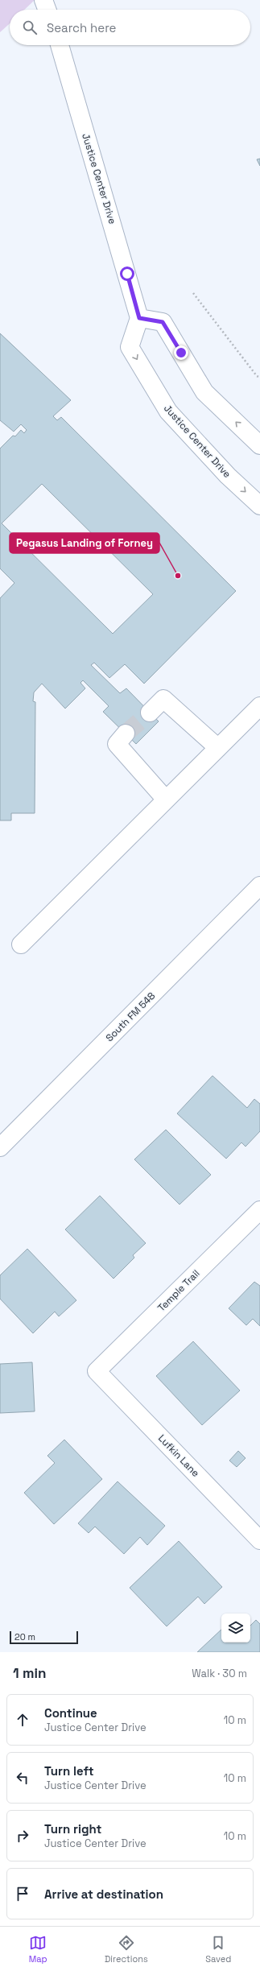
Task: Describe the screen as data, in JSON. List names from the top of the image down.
{
  "streets": {
    "street": [
      "Justice Center Drive",
      "South FM 548",
      "Temple Trail",
      "Lufkin Lane"
    ]
  },
  "crossings": [
    ["Temple Trail", "Lufkin Lane"]
  ],
  "places": ["Pegasus Landing of Forney"],
  "scale_bar": "20 m",
  "page": {
    "search": "Search here",
    "scale": "20 m",
    "heading": ["1 min", "Walk · 30 m"],
    "list": [
      ["Continue", "Justice Center Drive", "10 m"],
      ["Turn left", "Justice Center Drive", "10 m"],
      ["Turn right", "Justice Center Drive", "10 m"],
      "Arrive at destination"
    ],
    "nav": ["Map", "Directions", "Saved"]
  }
}
